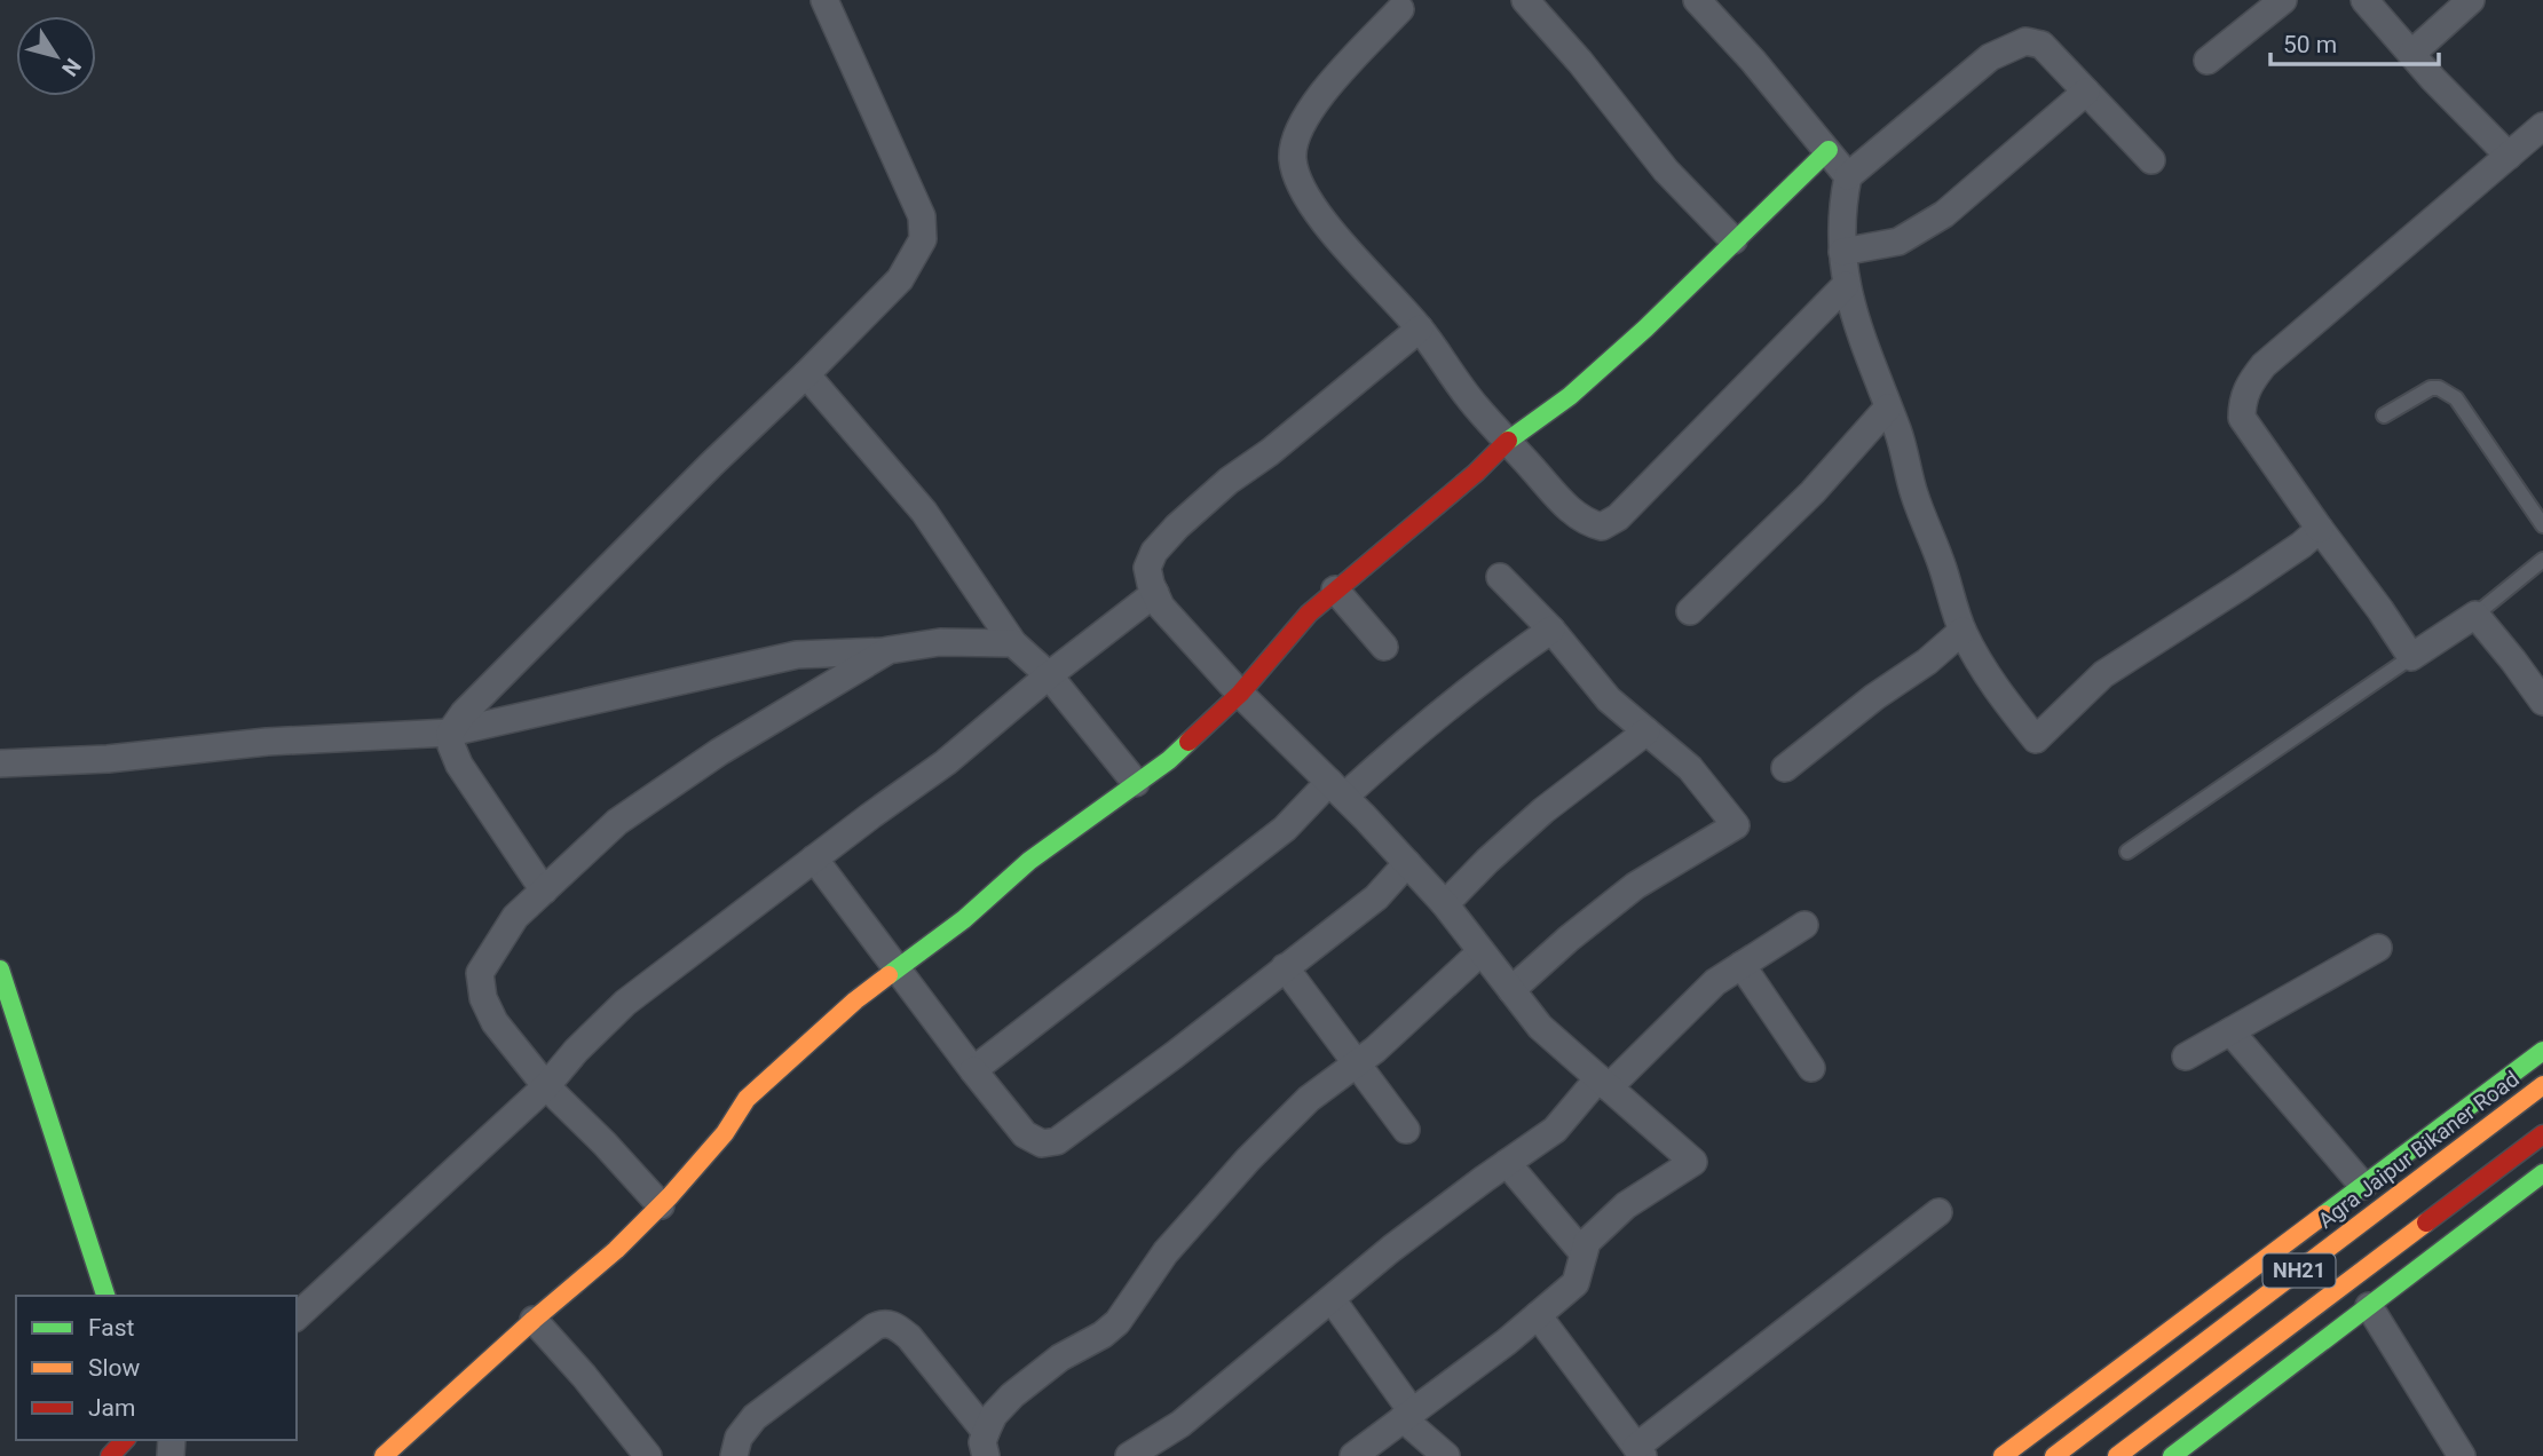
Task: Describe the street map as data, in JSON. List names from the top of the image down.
{
  "streets": {
    "main road": ["Agra Jaipur Bikaner Road", "NH21"]
  },
  "legend": ["Fast", "Slow", "Jam"],
  "scale_bar": "50 m",
  "north": "bottom right"
}
